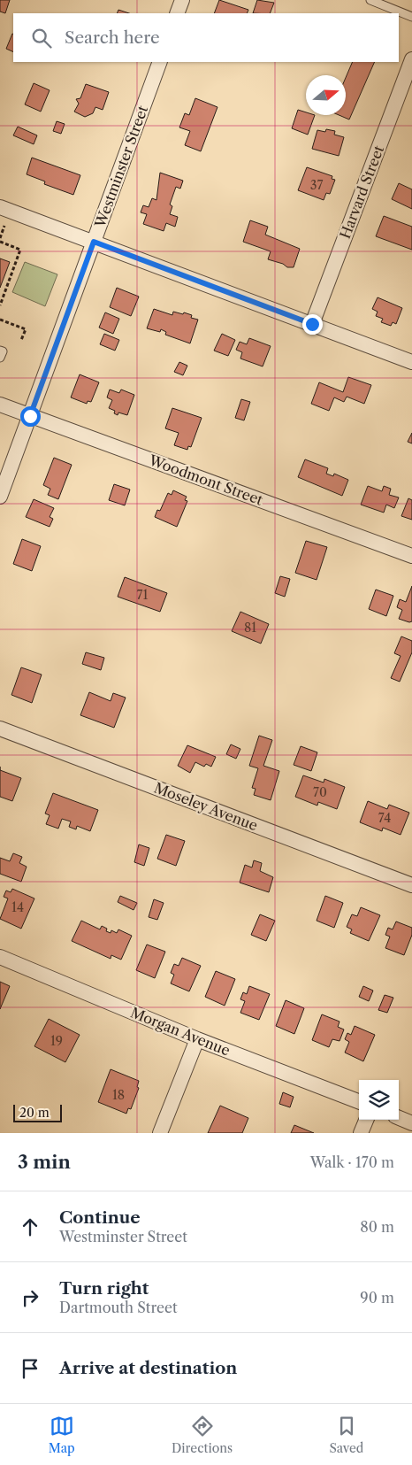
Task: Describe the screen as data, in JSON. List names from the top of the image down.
{
  "streets": {
    "street": [
      "Westminster Street",
      "Harvard Street",
      "Woodmont Street",
      "Moseley Avenue",
      "Morgan Avenue"
    ]
  },
  "crossings": [
    ["Westminster Street", "Woodmont Street"]
  ],
  "house_numbers": [
    "37",
    "71",
    "81",
    "70",
    "74",
    "14",
    "19",
    "18"
  ],
  "scale_bar": "20 m",
  "north": "right",
  "page": {
    "search": "Search here",
    "scale": "20 m",
    "heading": ["3 min", "Walk · 170 m"],
    "list": [
      ["Continue", "Westminster Street", "80 m"],
      ["Turn right", "Dartmouth Street", "90 m"],
      "Arrive at destination"
    ],
    "nav": ["Map", "Directions", "Saved"]
  }
}
